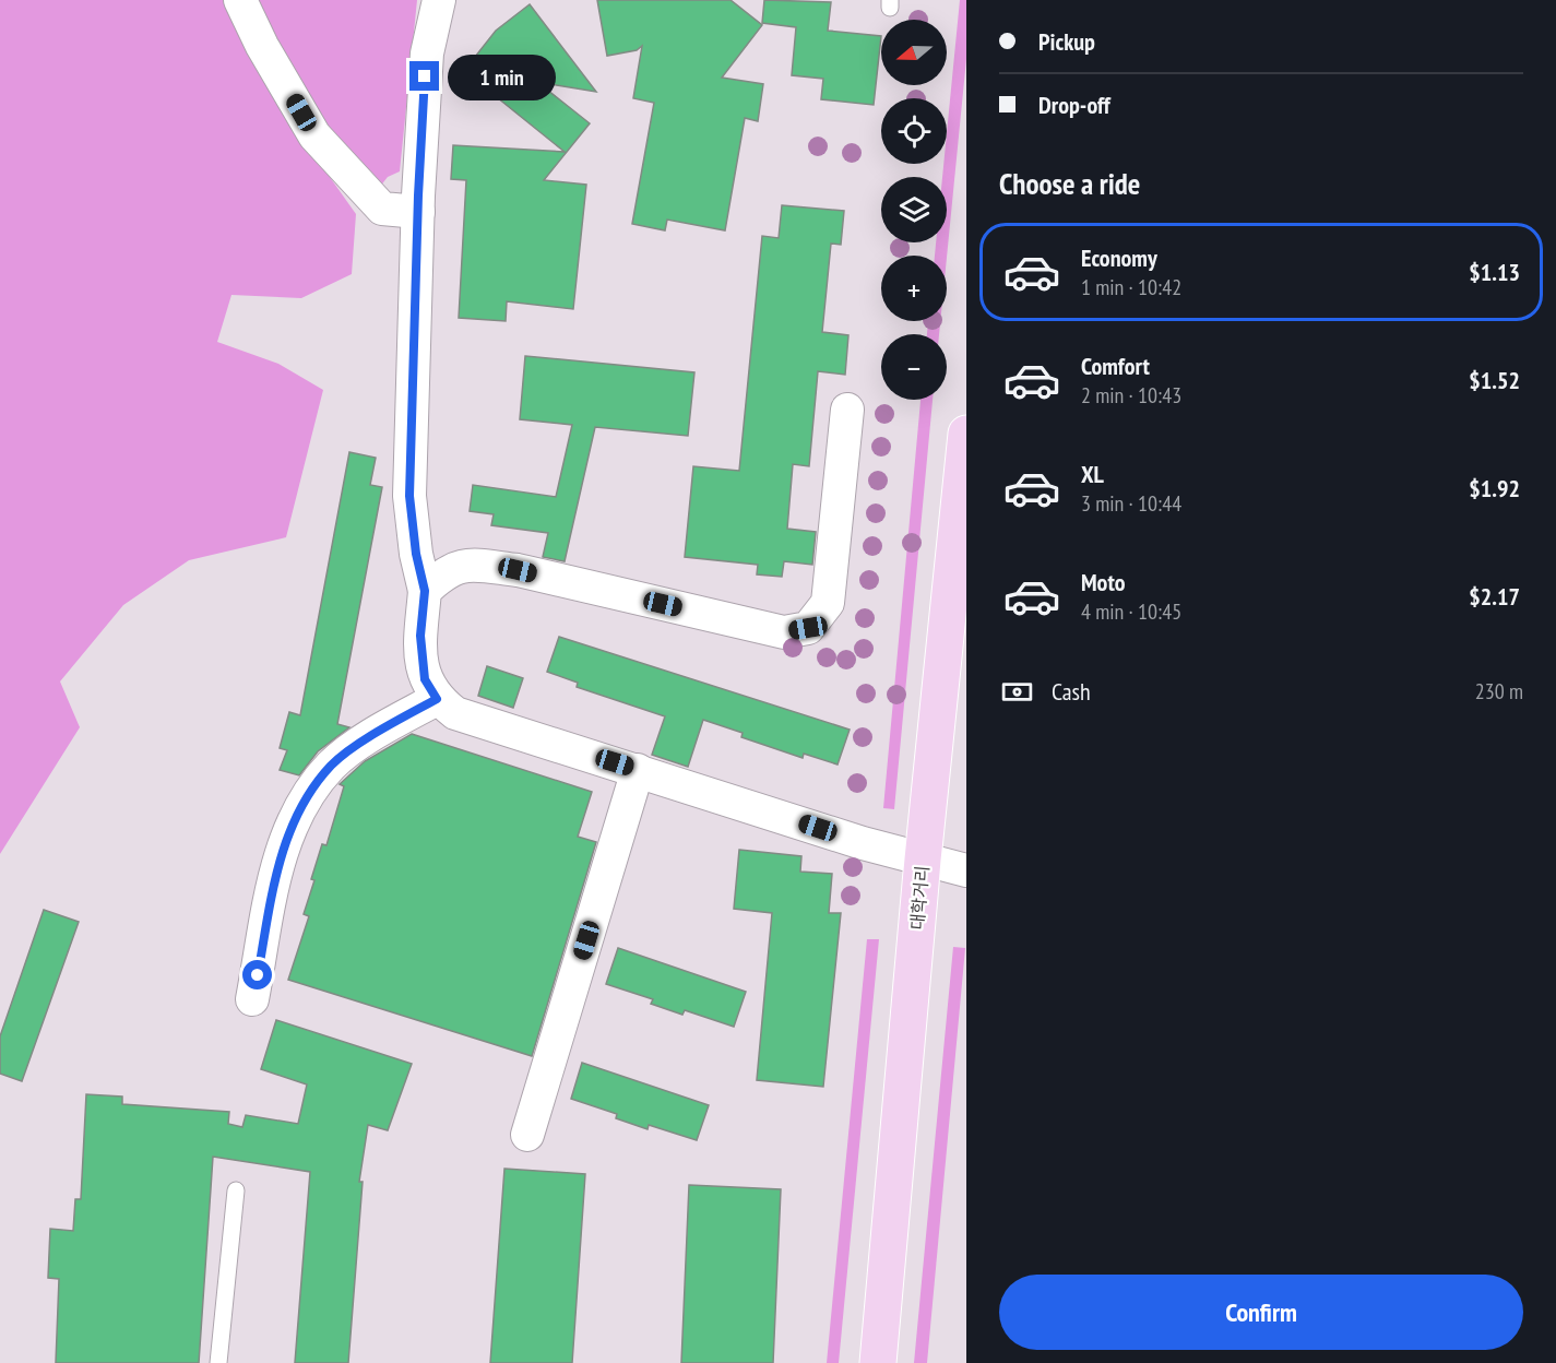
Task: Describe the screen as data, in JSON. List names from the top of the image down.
{
  "streets": {
    "main road": ["대학거리"]
  },
  "north": "left",
  "page": {
    "banner": ["Pickup", "Drop-off"],
    "map_buttons": ["+", "−"],
    "bubble": "1 min",
    "heading": "Choose a ride",
    "list": [
      {
        "name": "Economy",
        "note": "1 min · 10:42",
        "value": "$1.13"
      },
      {
        "name": "Comfort",
        "note": "2 min · 10:43",
        "value": "$1.52"
      },
      {
        "name": "XL",
        "note": "3 min · 10:44",
        "value": "$1.92"
      },
      {
        "name": "Moto",
        "note": "4 min · 10:45",
        "value": "$2.17"
      }
    ],
    "pay": ["Cash", "230 m"],
    "buttons": "Confirm"
  }
}
